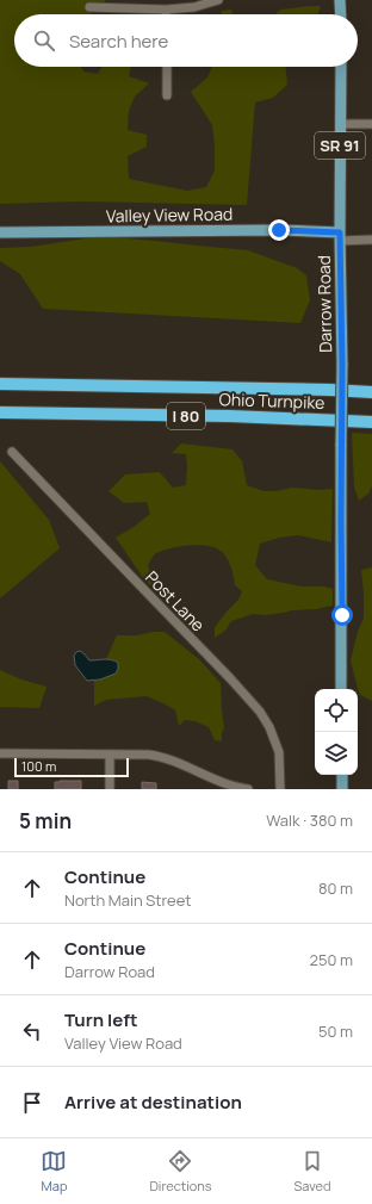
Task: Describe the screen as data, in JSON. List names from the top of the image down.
{
  "streets": {
    "highway": ["Ohio Turnpike", "I 80"],
    "main road": ["SR 91", "Valley View Road", "Darrow Road"],
    "street": ["Post Lane"]
  },
  "crossings": [
    ["Valley View Road", "Darrow Road"]
  ],
  "scale_bar": "100 m",
  "page": {
    "search": "Search here",
    "scale": "100 m",
    "heading": ["5 min", "Walk · 380 m"],
    "list": [
      ["Continue", "North Main Street", "80 m"],
      ["Continue", "Darrow Road", "250 m"],
      ["Turn left", "Valley View Road", "50 m"],
      "Arrive at destination"
    ],
    "nav": ["Map", "Directions", "Saved"]
  }
}
